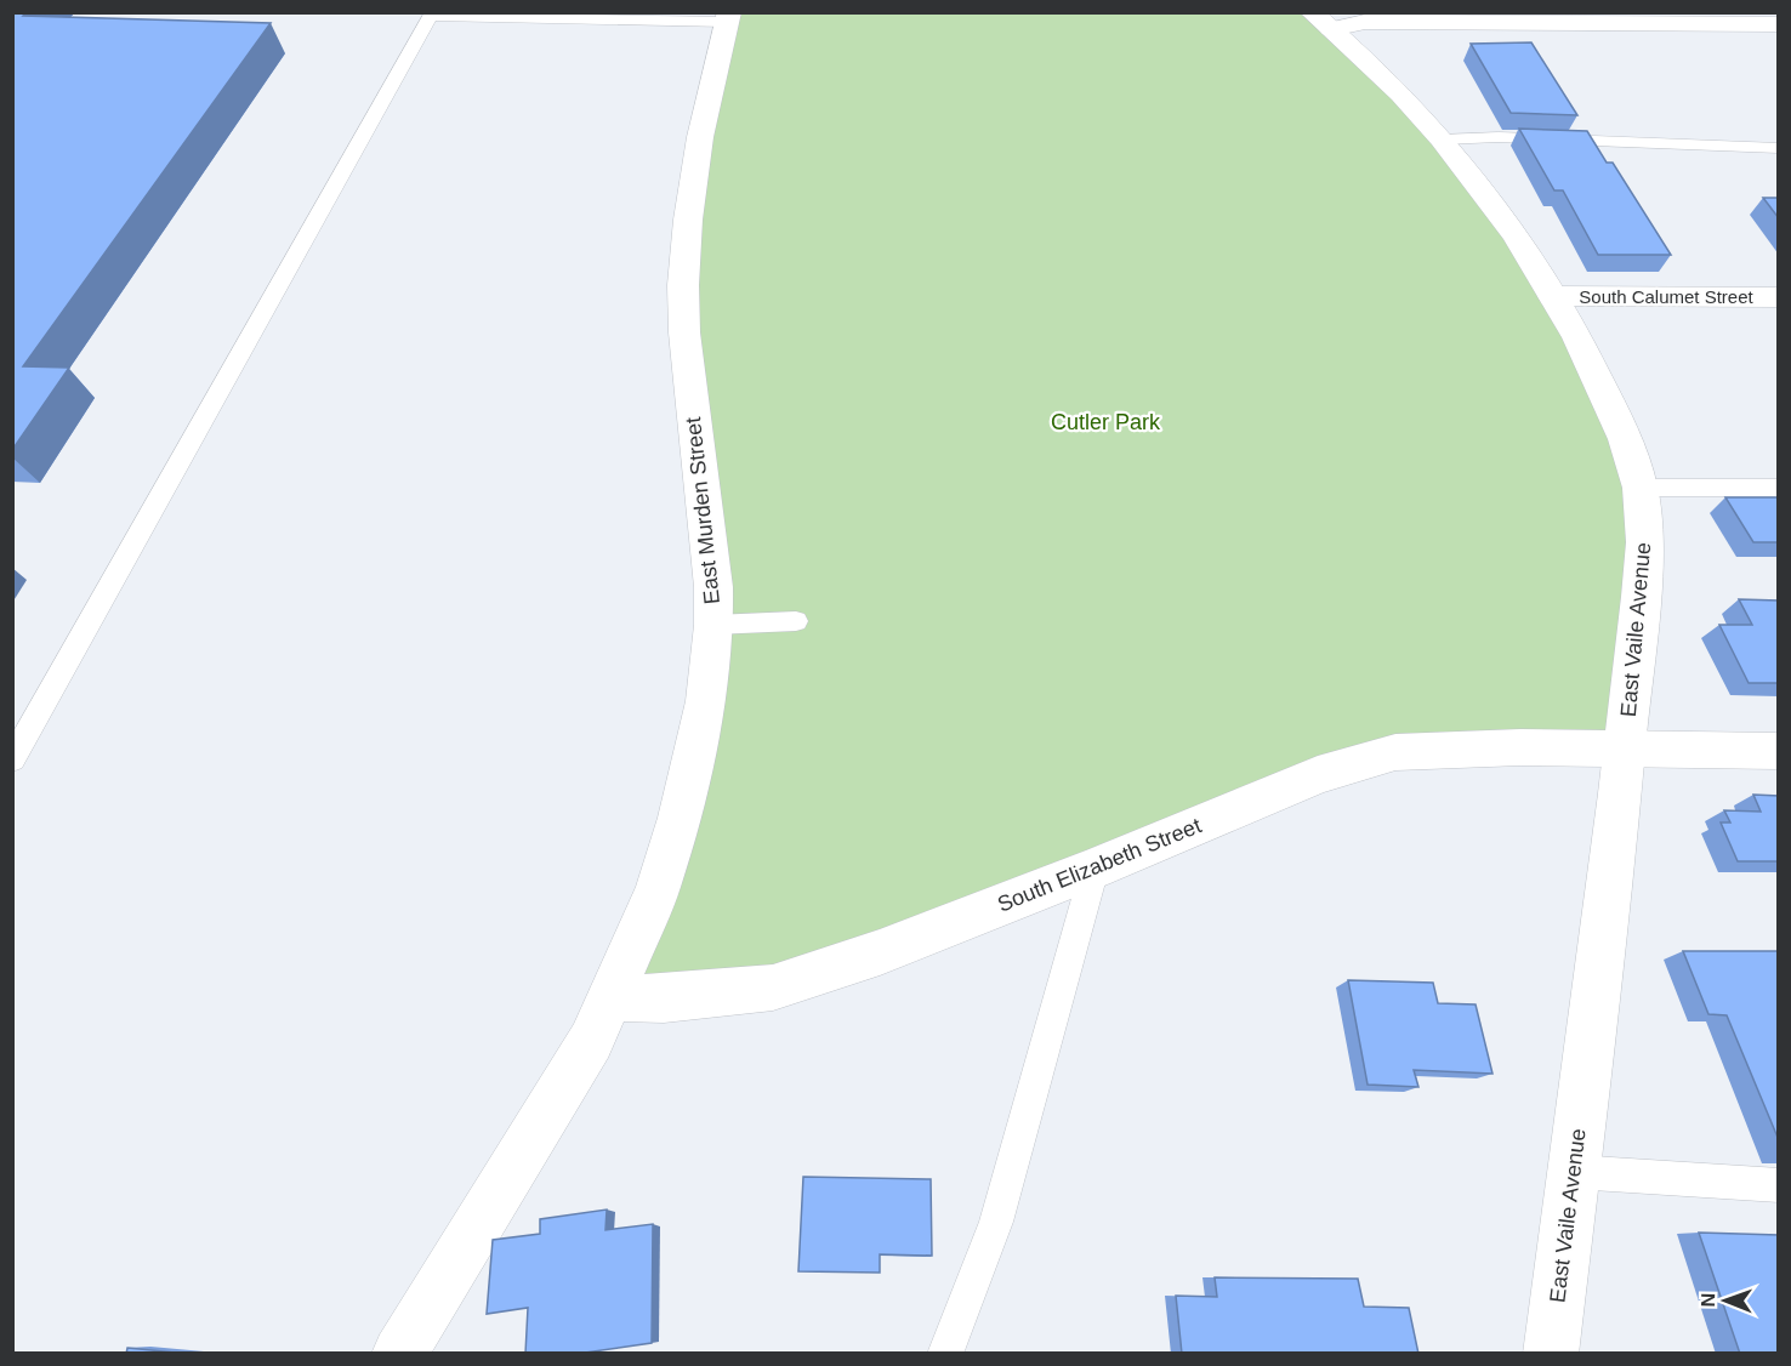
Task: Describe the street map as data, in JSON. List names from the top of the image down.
{
  "streets": {
    "street": [
      "South Calumet Street",
      "East Murden Street",
      "East Vaile Avenue",
      "South Elizabeth Street"
    ]
  },
  "crossings": [
    ["South Calumet Street", "East Vaile Avenue"],
    ["East Murden Street", "South Elizabeth Street"],
    ["East Vaile Avenue", "South Elizabeth Street"]
  ],
  "parks": ["Cutler Park"],
  "north": "left"
}
